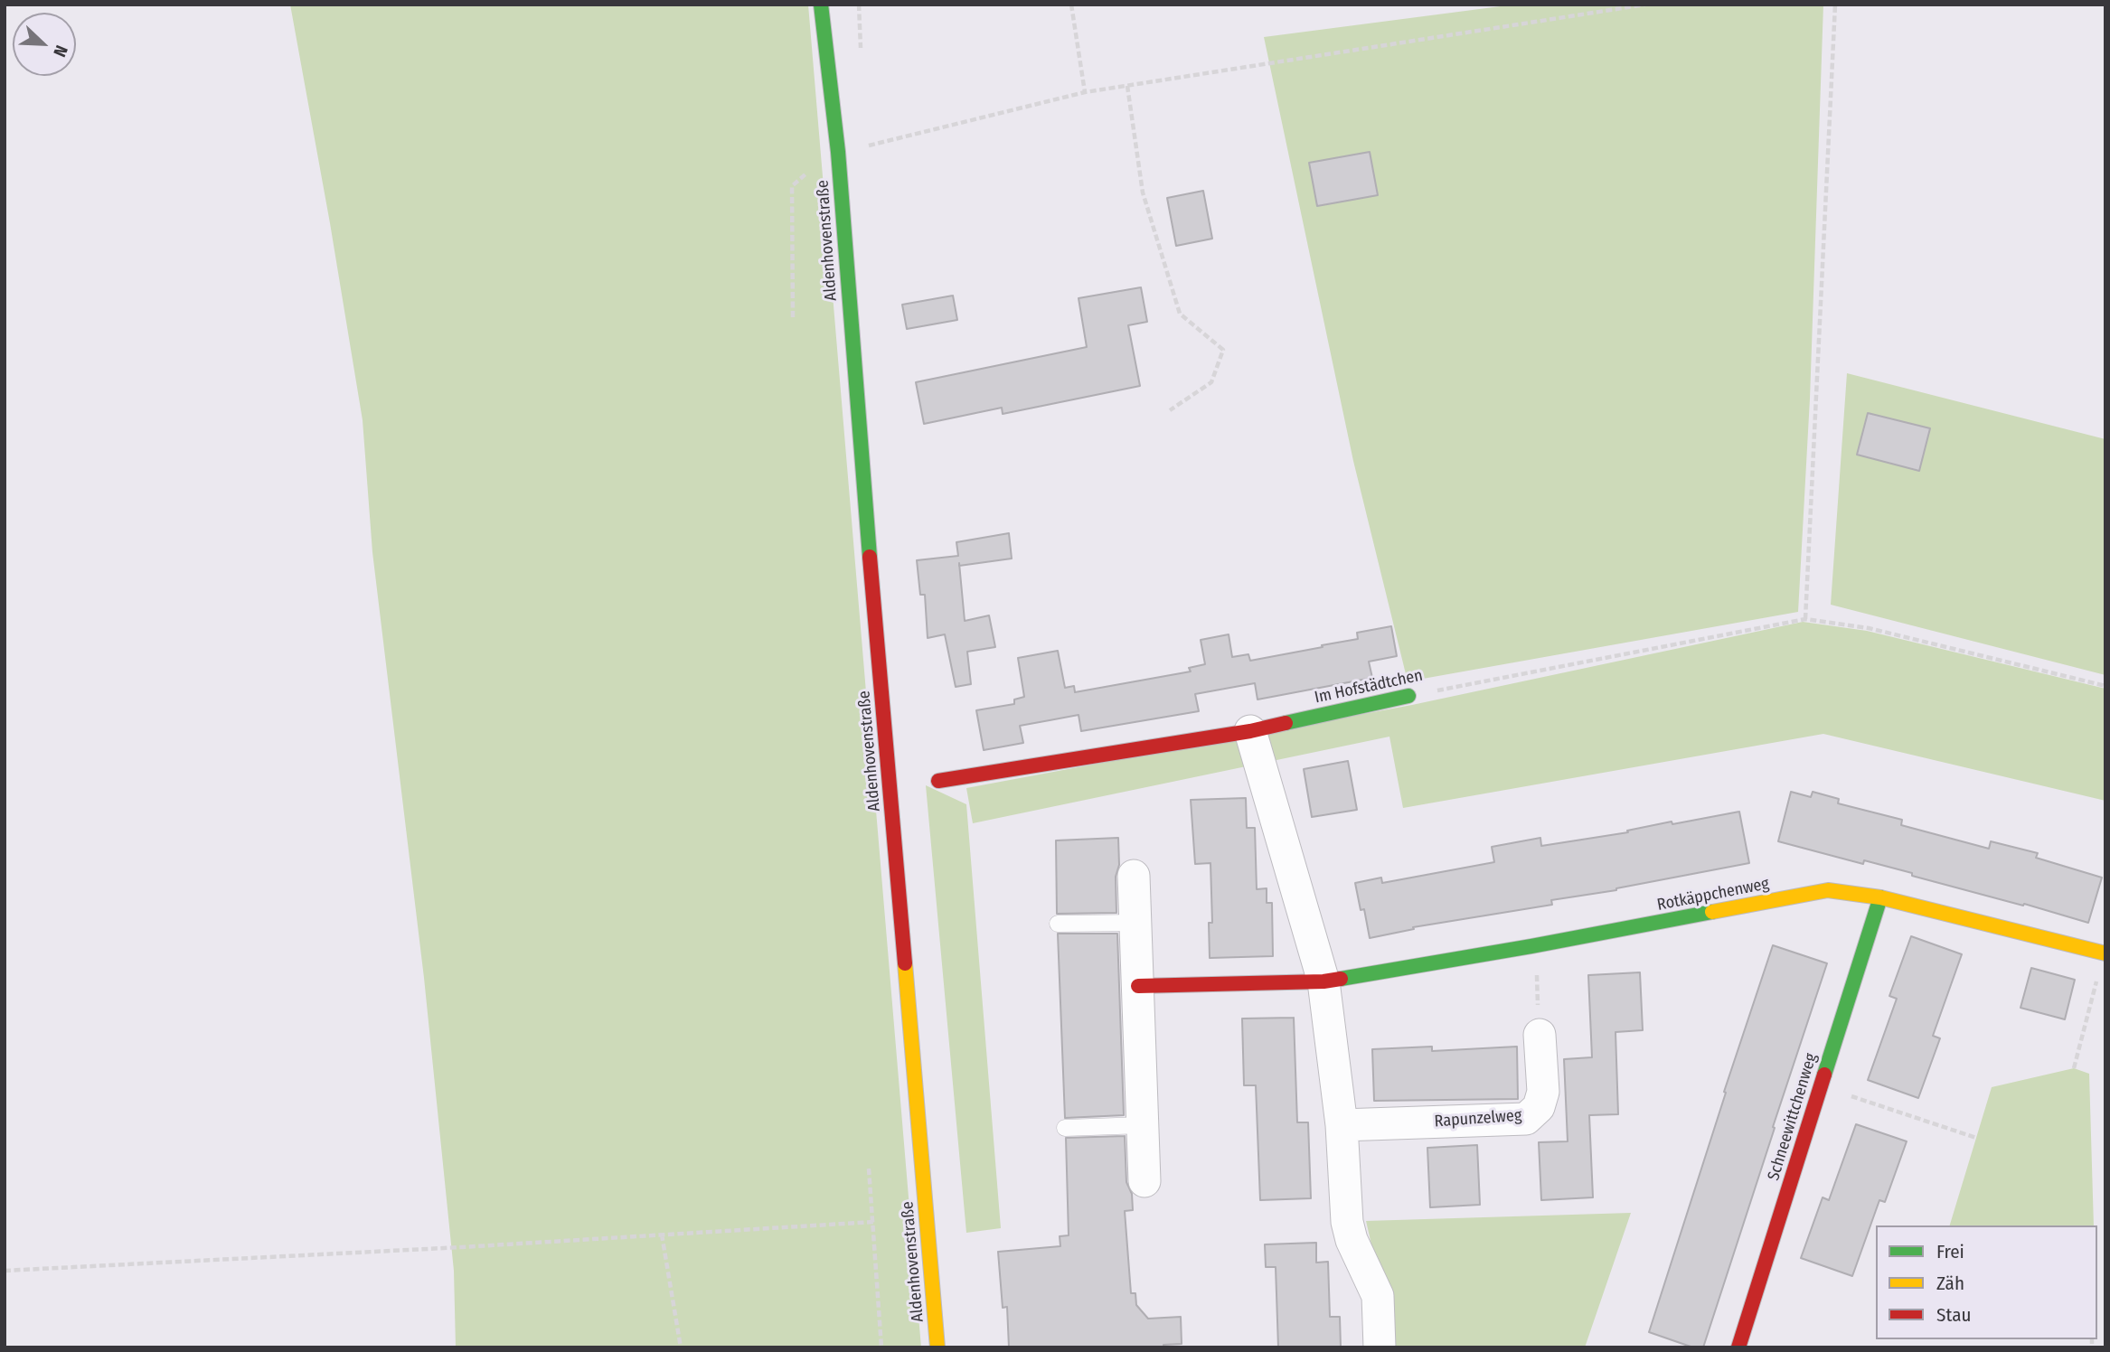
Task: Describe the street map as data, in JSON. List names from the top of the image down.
{
  "streets": {
    "street": [
      "Aldenhovenstraße",
      "Im Hofstädtchen",
      "Rotkäppchenweg",
      "Schneewittchenweg",
      "Rapunzelweg"
    ]
  },
  "crossings": [
    ["Rotkäppchenweg", "Schneewittchenweg"]
  ],
  "legend": ["Frei", "Zäh", "Stau"],
  "north": "bottom right"
}
